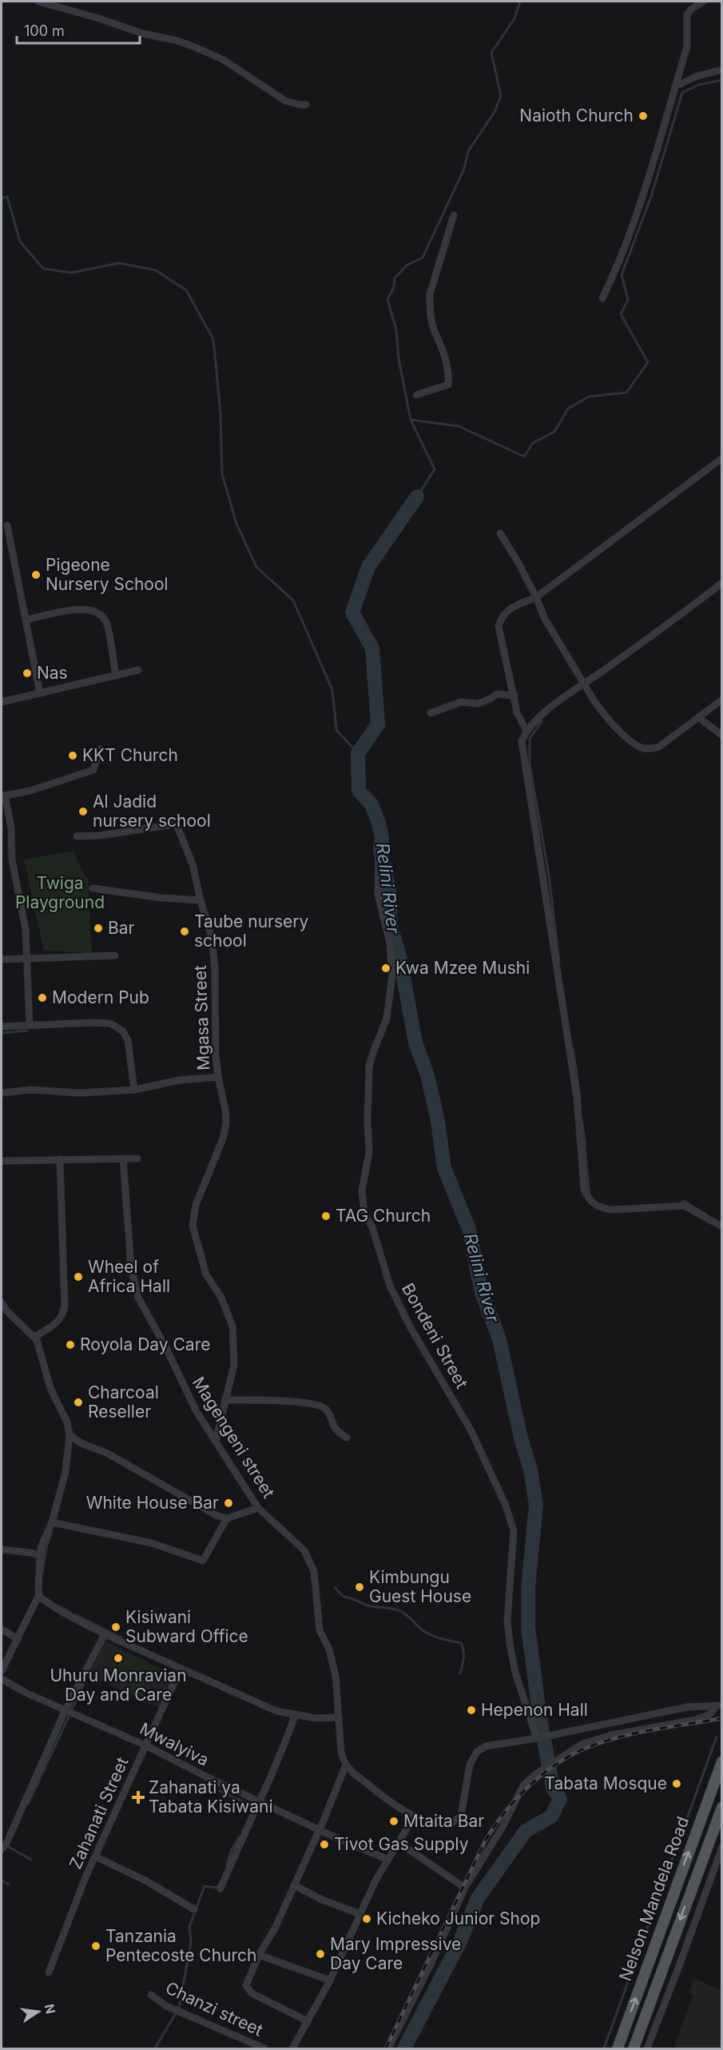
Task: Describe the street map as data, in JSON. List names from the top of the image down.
{
  "streets": {
    "main road": ["Nelson Mandela Road"],
    "street": [
      "Mgasa Street",
      "Bondeni Street",
      "Magengeni street",
      "Mwalyiva",
      "Zahanati Street",
      "Chanzi street"
    ]
  },
  "crossings": [
    ["Mgasa Street", "Magengeni street"],
    ["Mwalyiva", "Zahanati Street"]
  ],
  "water": ["Relini River"],
  "parks": ["Twiga Playground"],
  "places": {
    "other": [
      "Naioth Church",
      "Pigeone Nursery School",
      "Nas",
      "KKT Church",
      "Al Jadid nursery school",
      "Bar",
      "Taube nursery school",
      "Kwa Mzee Mushi",
      "Modern Pub",
      "TAG Church",
      "Wheel of Africa Hall",
      "Royola Day Care",
      "Charcoal Reseller",
      "White House Bar",
      "Kimbungu Guest House",
      "Kisiwani Subward Office",
      "Uhuru Monravian Day and Care",
      "Hepenon Hall",
      "Tabata Mosque",
      "Mtaita Bar",
      "Tivot Gas Supply",
      "Kicheko Junior Shop",
      "Tanzania Pentecoste Church",
      "Mary Impressive Day Care"
    ],
    "health": ["Zahanati ya Tabata Kisiwani"]
  },
  "scale_bar": "100 m",
  "north": "right"
}
